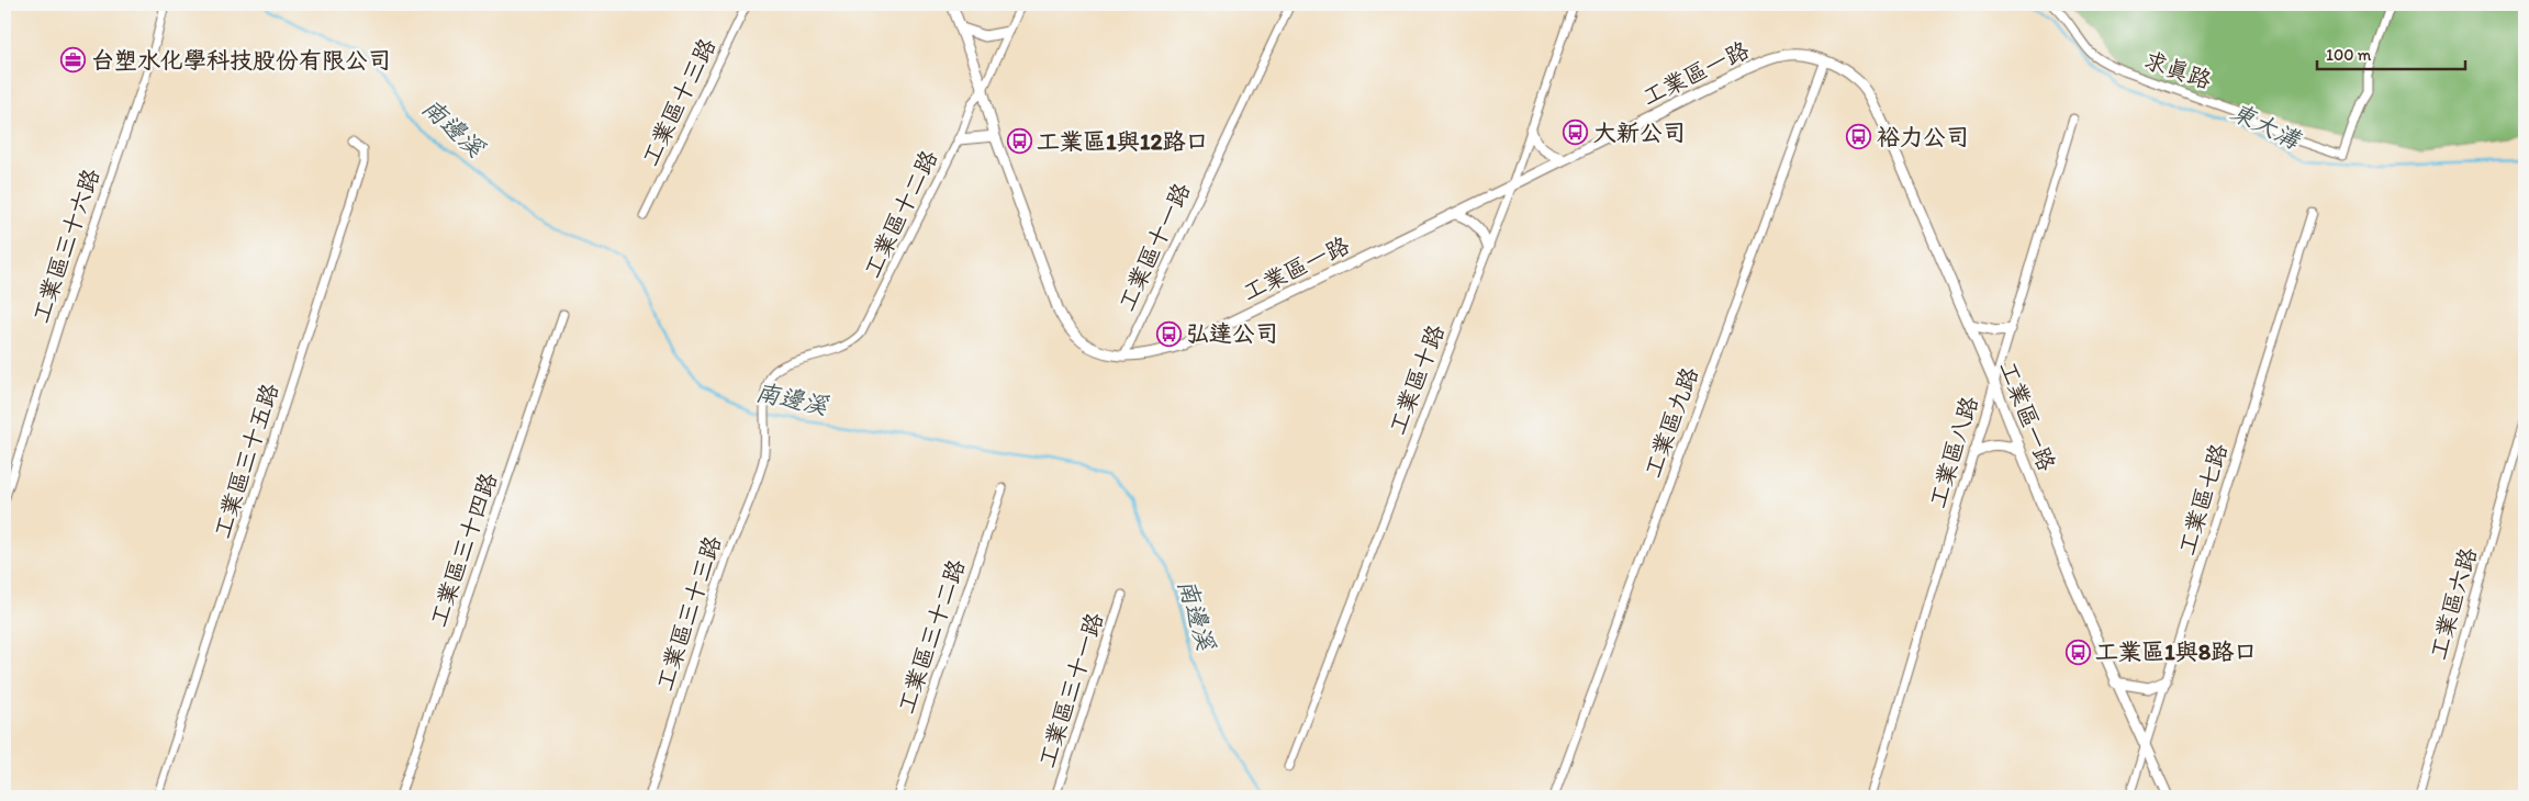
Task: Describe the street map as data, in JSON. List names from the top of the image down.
{
  "streets": {
    "street": [
      "求真路",
      "工業區一路",
      "工業區十三路",
      "工業區十二路",
      "工業區三十六路",
      "工業區十一路",
      "工業區十路",
      "工業區九路",
      "工業區八路",
      "工業區三十五路",
      "工業區七路",
      "工業區三十四路",
      "工業區六路",
      "工業區三十三路",
      "工業區三十二路",
      "工業區三十一路"
    ]
  },
  "crossings": [
    ["工業區一路", "工業區十二路"],
    ["工業區一路", "工業區十一路"],
    ["工業區一路", "工業區十路"],
    ["工業區一路", "工業區九路"],
    ["工業區一路", "工業區八路"],
    ["工業區一路", "工業區七路"],
    ["工業區十二路", "工業區三十三路"]
  ],
  "water": ["東大溝", "南邊溪"],
  "places": {
    "office": ["台塑水化學科技股份有限公司"],
    "bus stop": [
      "大新公司",
      "裕力公司",
      "工業區1與12路口",
      "弘達公司",
      "工業區1與8路口"
    ]
  },
  "scale_bar": "100 m"
}
